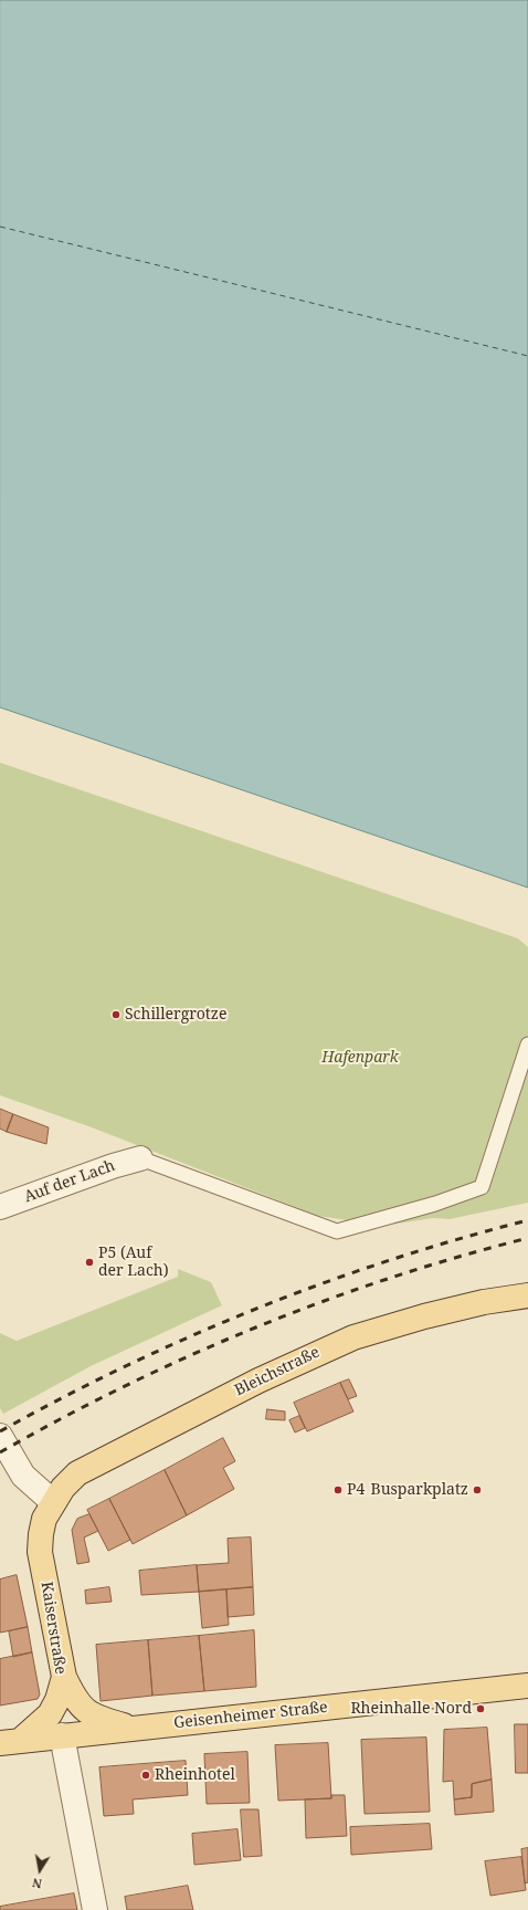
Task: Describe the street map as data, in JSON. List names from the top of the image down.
{
  "streets": {
    "main road": ["Bleichstraße", "Kaiserstraße", "Geisenheimer Straße"],
    "street": ["Auf der Lach"]
  },
  "crossings": [
    ["Bleichstraße", "Kaiserstraße"],
    ["Kaiserstraße", "Geisenheimer Straße"]
  ],
  "parks": ["Hafenpark"],
  "places": [
    "Schillergrotze",
    "P5 (Auf der Lach)",
    "P4",
    "Busparkplatz",
    "Rheinhalle Nord",
    "Rheinhotel"
  ],
  "north": "bottom"
}
